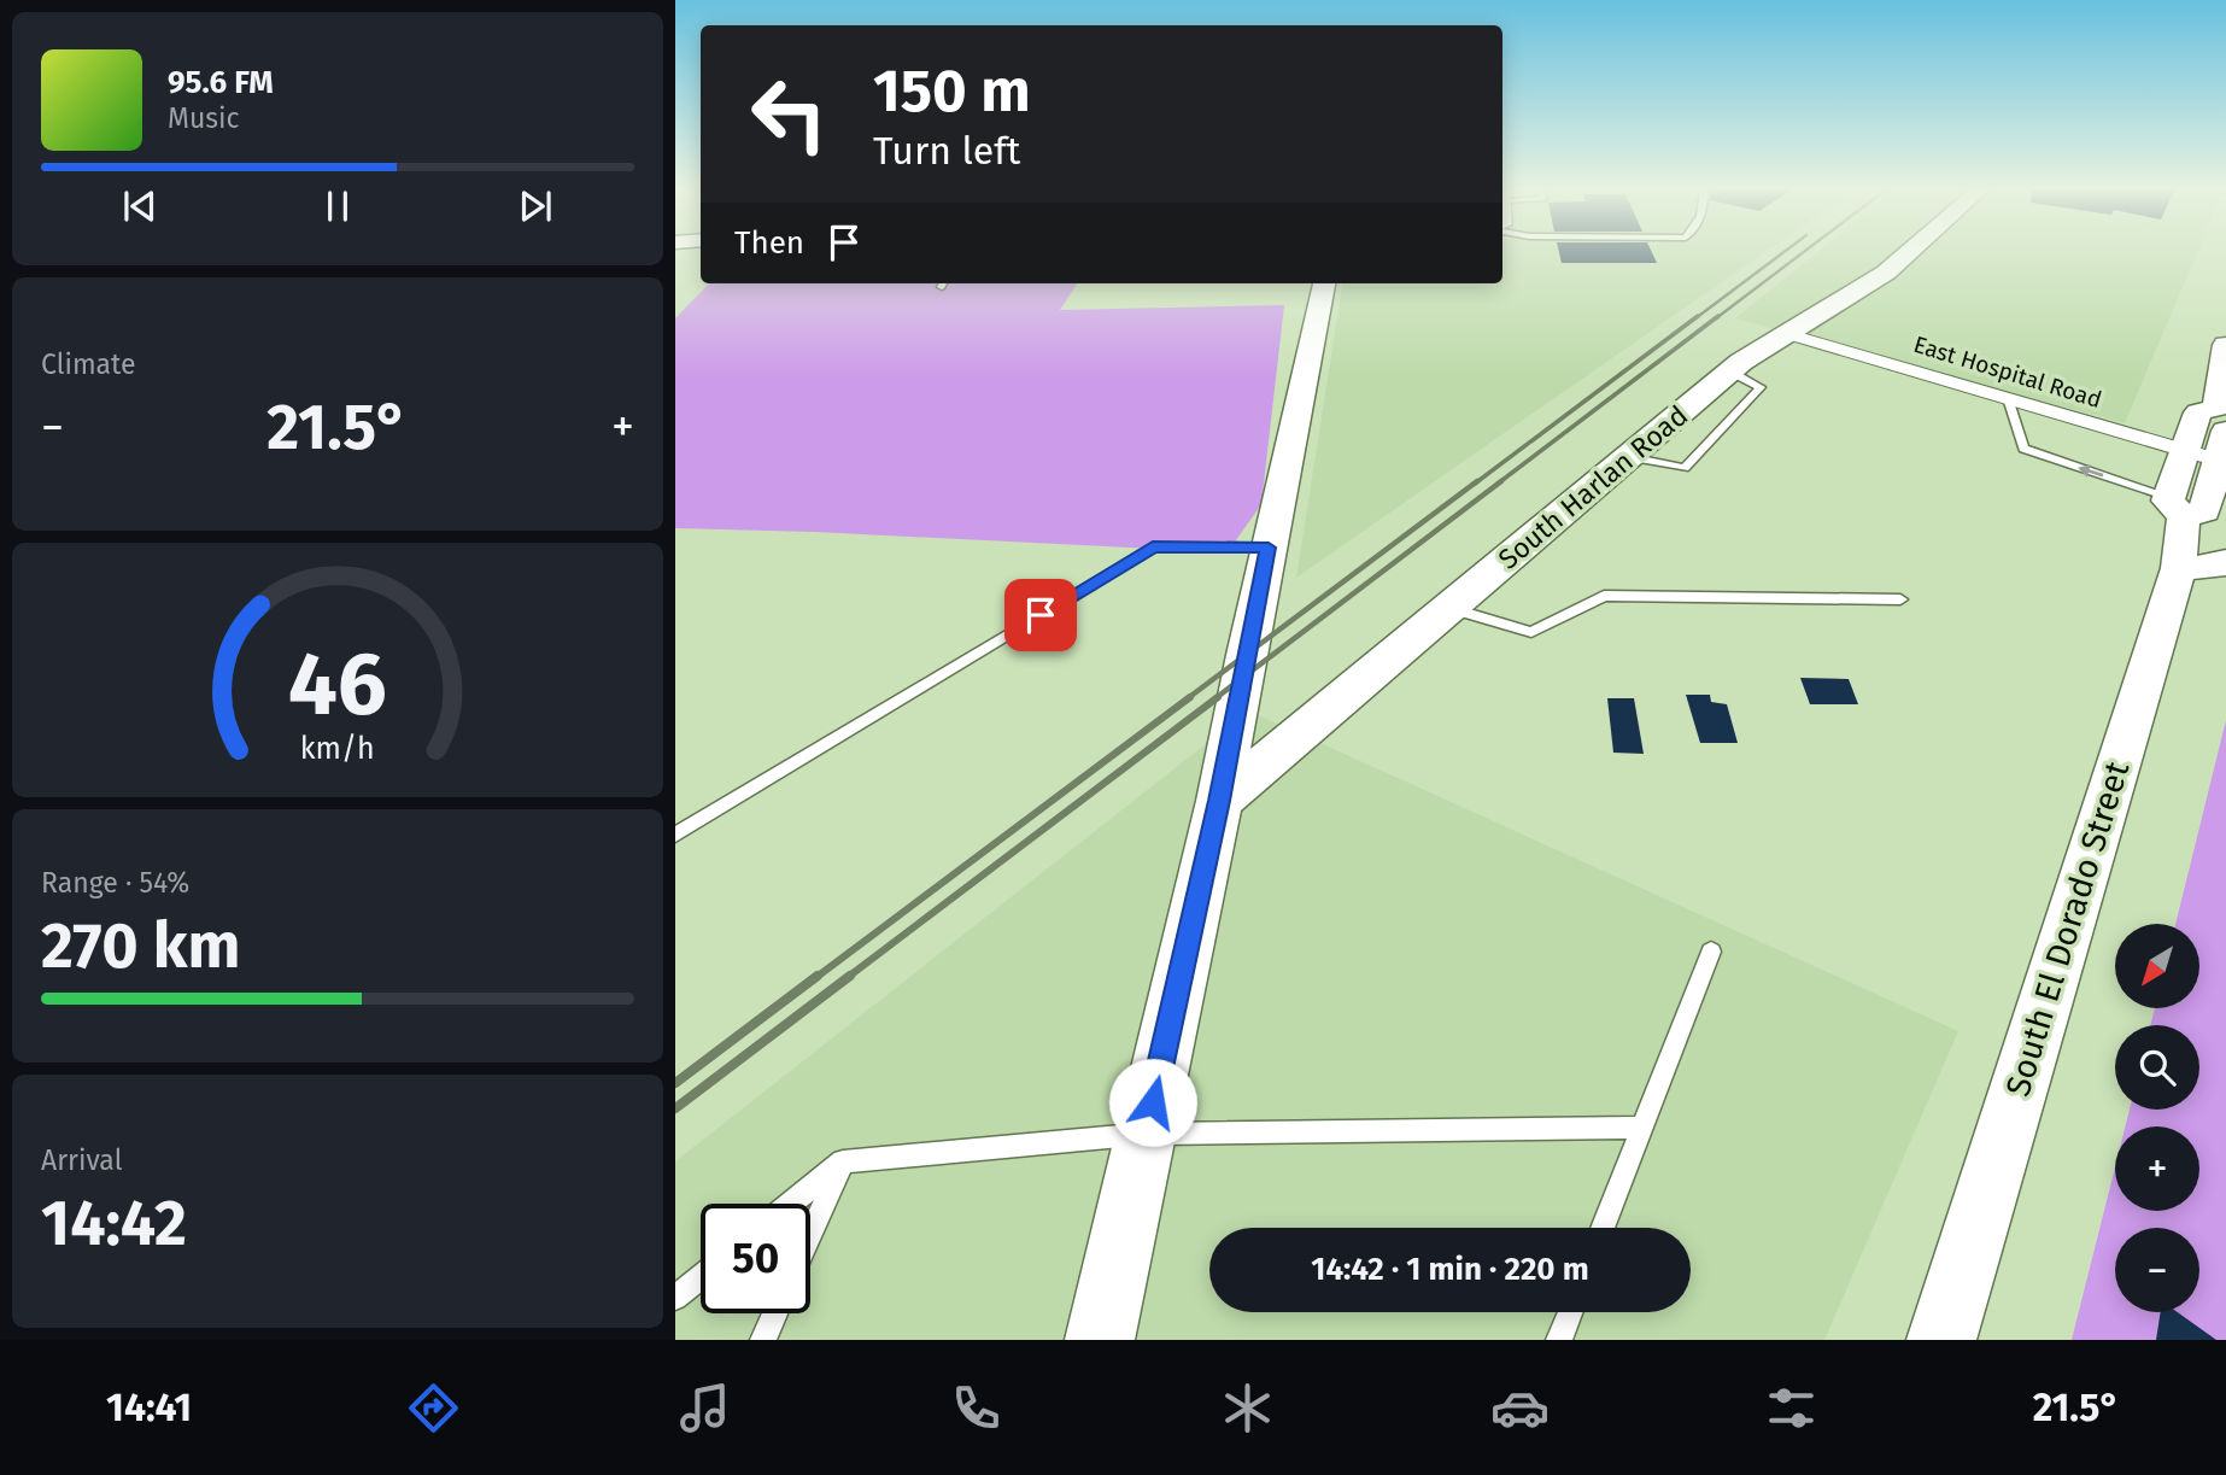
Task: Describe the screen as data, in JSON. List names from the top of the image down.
{
  "streets": {
    "main road": ["South Harlan Road", "South El Dorado Street"],
    "street": ["East Hospital Road"]
  },
  "crossings": [
    ["East Hospital Road", "South Harlan Road"],
    ["East Hospital Road", "South El Dorado Street"]
  ],
  "north": "bottom left",
  "page": {
    "turn": ["150 m", "Turn left"],
    "song": ["95.6 FM", "Music"],
    "then": "Then",
    "tile": [
      "Climate",
      ["Range · 54%", "270 km"],
      ["Arrival", "14:42"]
    ],
    "heat": ["−", "21.5°", "+"],
    "map_buttons": ["+", "−"],
    "limit": "50",
    "trip": "14:42 · 1 min · 220 m",
    "tabs": ["14:41", "21.5°"],
    "gauge": ["46", "km/h"]
  }
}
